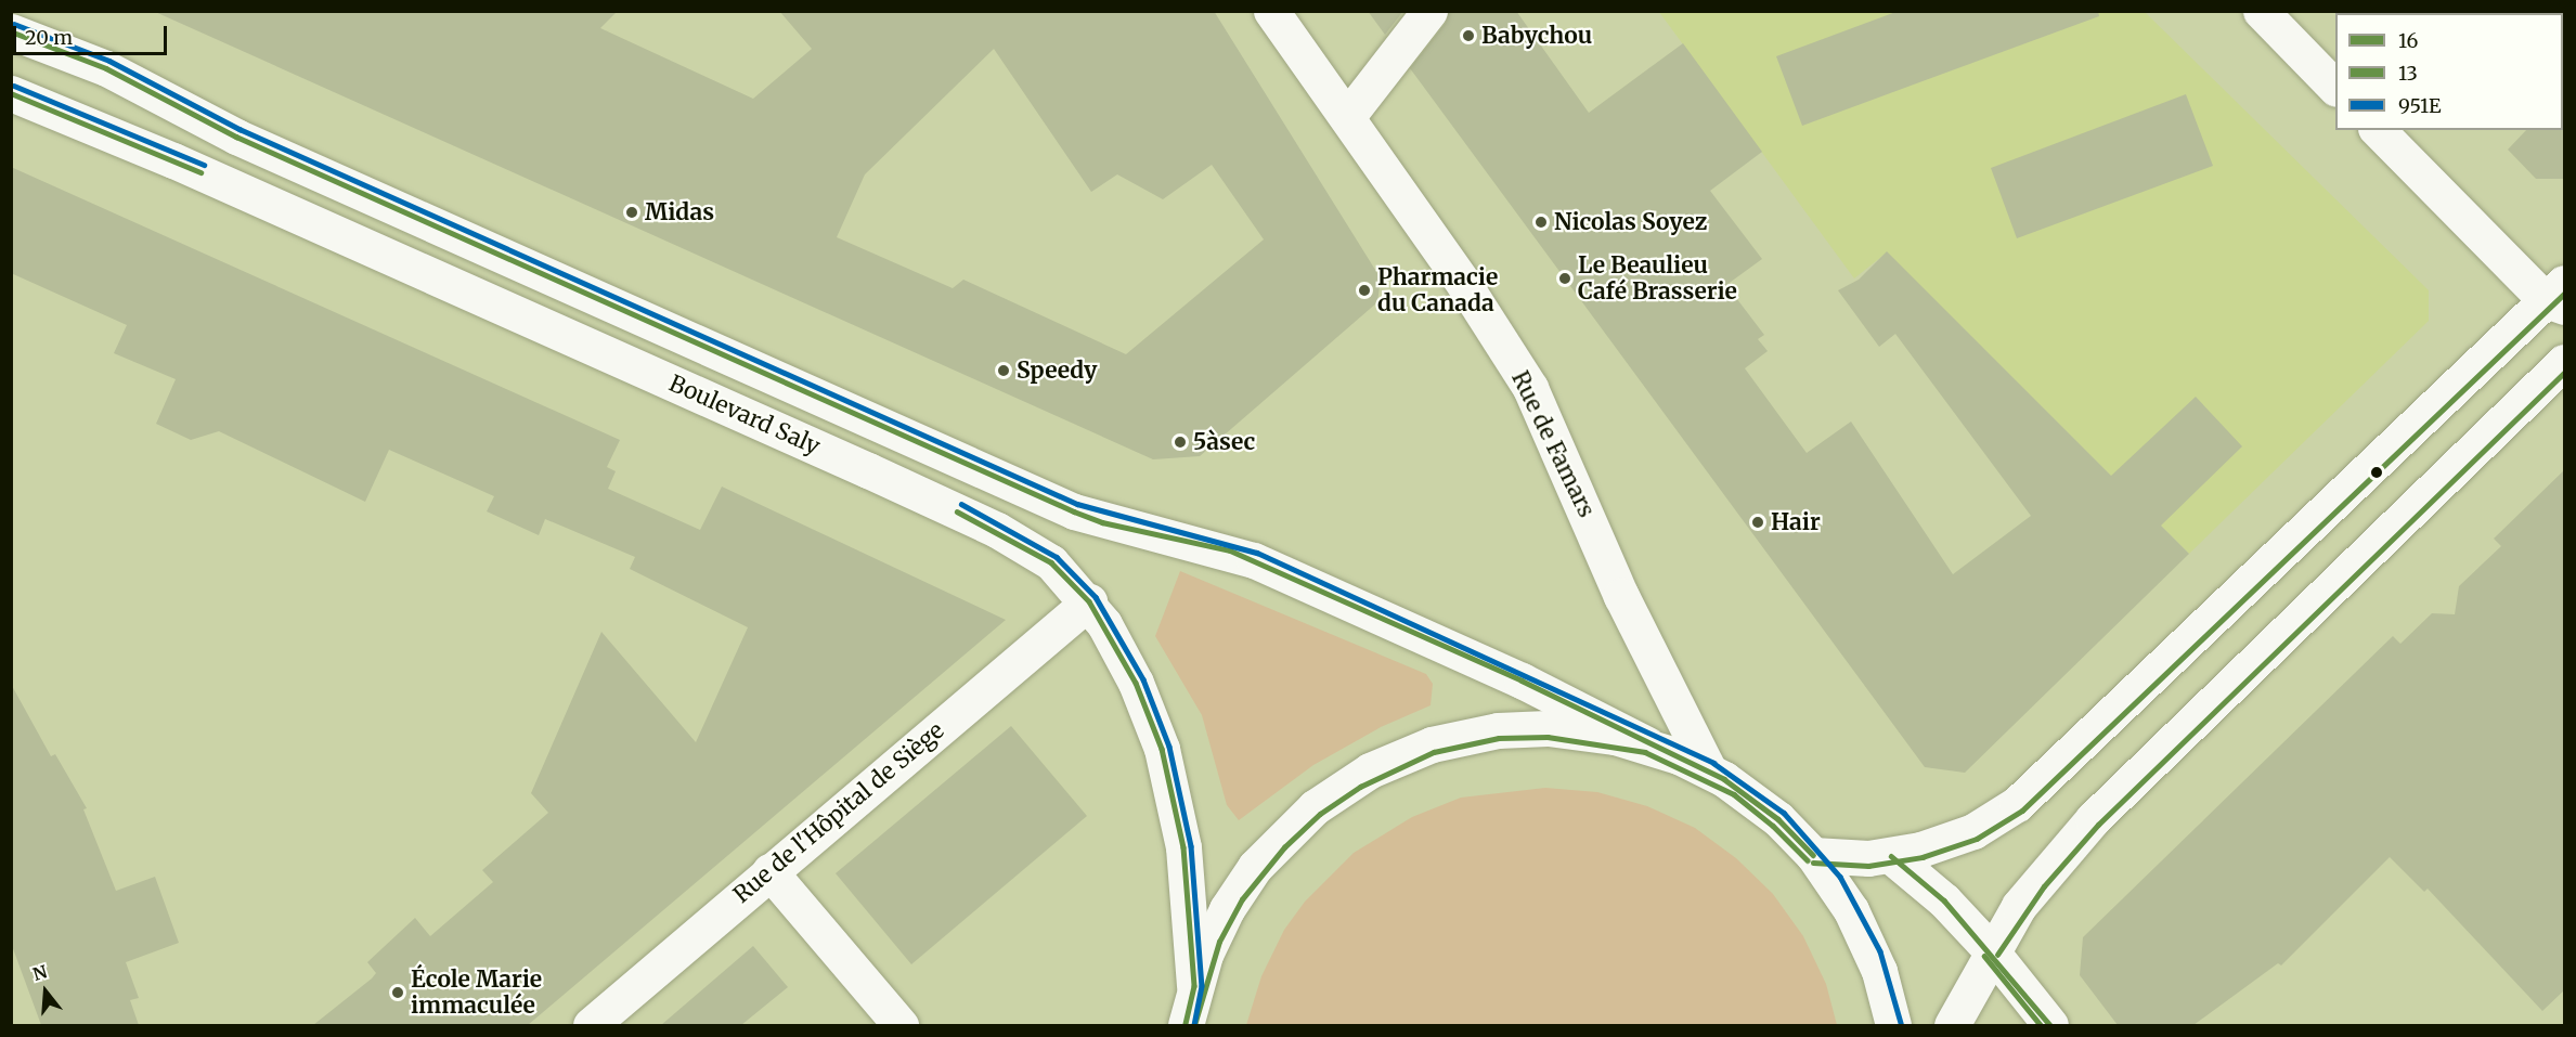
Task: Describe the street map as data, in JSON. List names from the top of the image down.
{
  "streets": {
    "main road": ["Boulevard Saly", "Rue de Famars", "Rue de l'Hôpital de Siège"]
  },
  "crossings": [
    ["Boulevard Saly", "Rue de l'Hôpital de Siège"]
  ],
  "places": [
    "Babychou",
    "Midas",
    "Nicolas Soyez",
    "Le Beaulieu Café Brasserie",
    "Pharmacie du Canada",
    "Speedy",
    "5àsec",
    "Hair",
    "École Marie immaculée"
  ],
  "lines": ["transit line 951E", "transit line 16", "transit line 13"],
  "legend": ["16", "13", "951E"],
  "scale_bar": "20 m",
  "north": "top"
}
